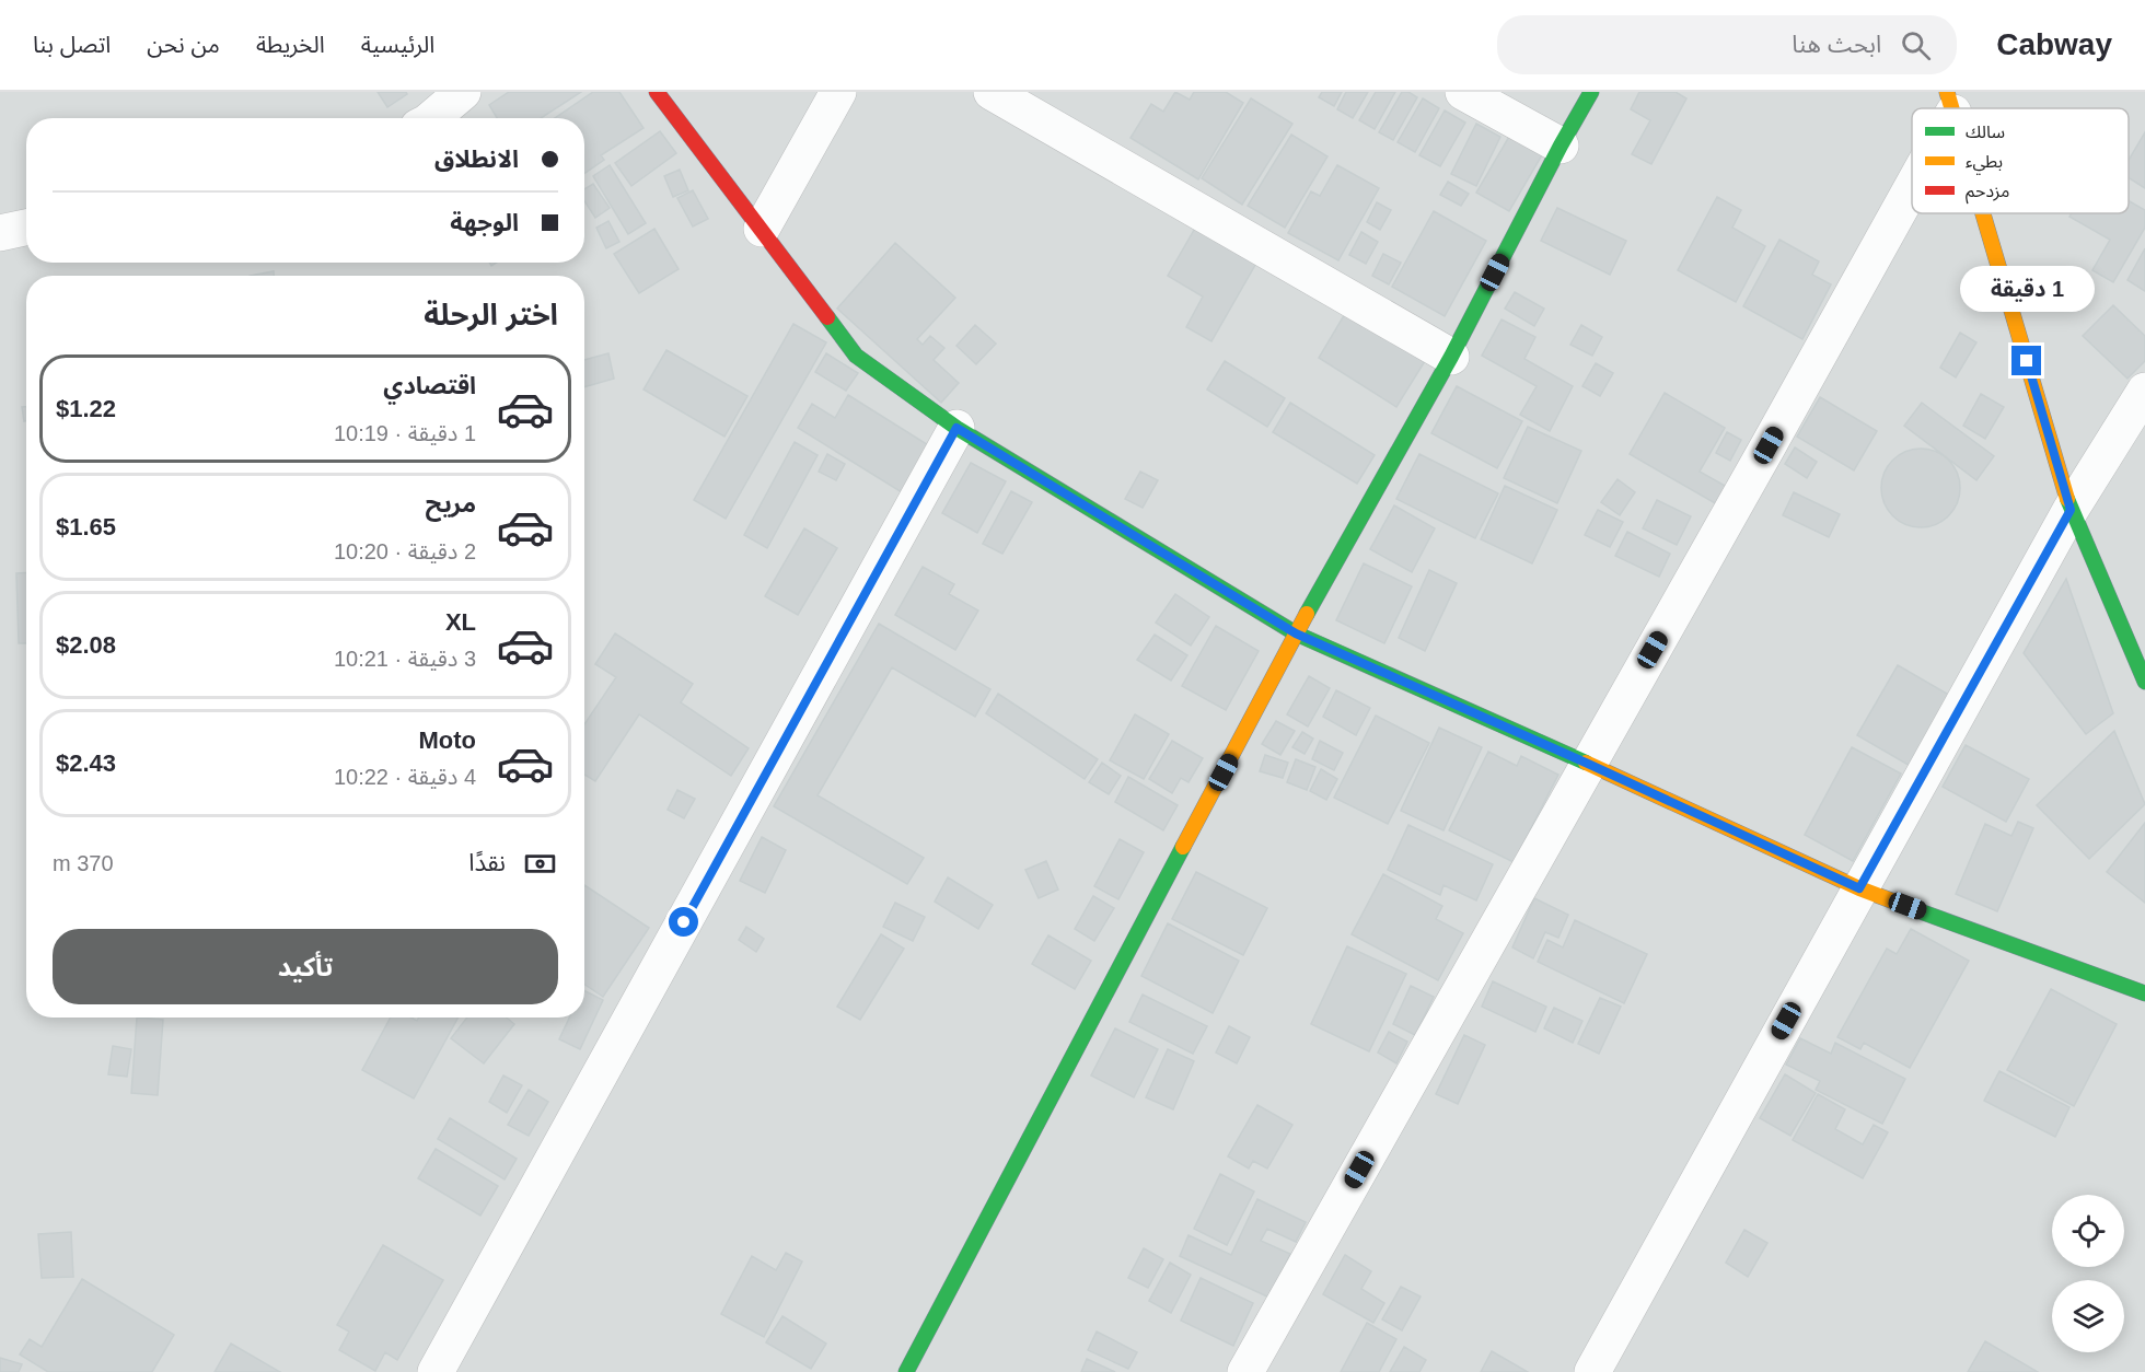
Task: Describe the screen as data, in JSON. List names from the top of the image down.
{
  "legend": ["سالك", "بطيء", "مزدحم"],
  "page": {
    "header": "Cabway",
    "search": "ابحث هنا",
    "nav": [
      "الرئيسية",
      "الخريطة",
      "من نحن",
      "اتصل بنا"
    ],
    "banner": ["الانطلاق", "الوجهة"],
    "bubble": "1 دقيقة",
    "heading": "اختر الرحلة",
    "list": [
      {
        "name": "اقتصادي",
        "note": "1 دقيقة · 10:19",
        "value": "$1.22"
      },
      {
        "name": "مريح",
        "note": "2 دقيقة · 10:20",
        "value": "$1.65"
      },
      {
        "name": "XL",
        "note": "3 دقيقة · 10:21",
        "value": "$2.08"
      },
      {
        "name": "Moto",
        "note": "4 دقيقة · 10:22",
        "value": "$2.43"
      }
    ],
    "pay": ["نقدًا", "370 m"],
    "buttons": "تأكيد"
  }
}
